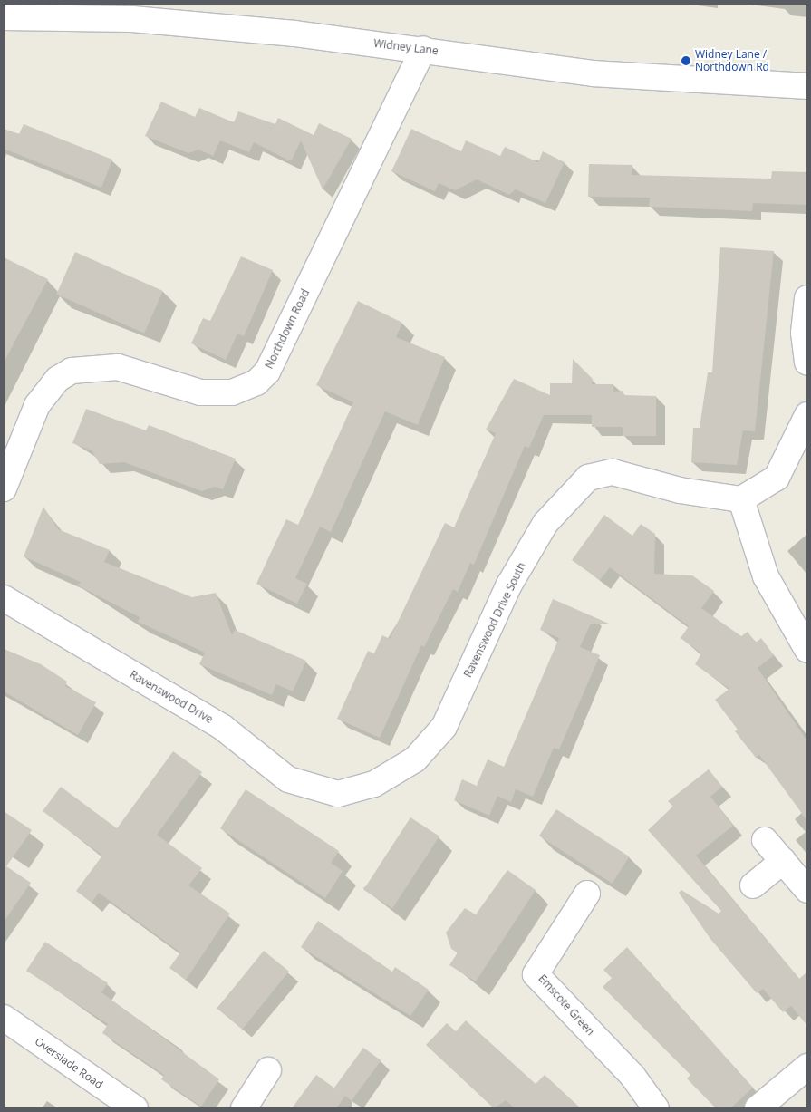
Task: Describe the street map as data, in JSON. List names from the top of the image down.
{
  "streets": {
    "street": [
      "Widney Lane",
      "Northdown Road",
      "Ravenswood Drive South",
      "Ravenswood Drive",
      "Emscote Green",
      "Overslade Road"
    ]
  },
  "crossings": [
    ["Widney Lane", "Northdown Road"],
    ["Ravenswood Drive South", "Ravenswood Drive"]
  ],
  "places": ["Widney Lane / Northdown Rd"]
}
